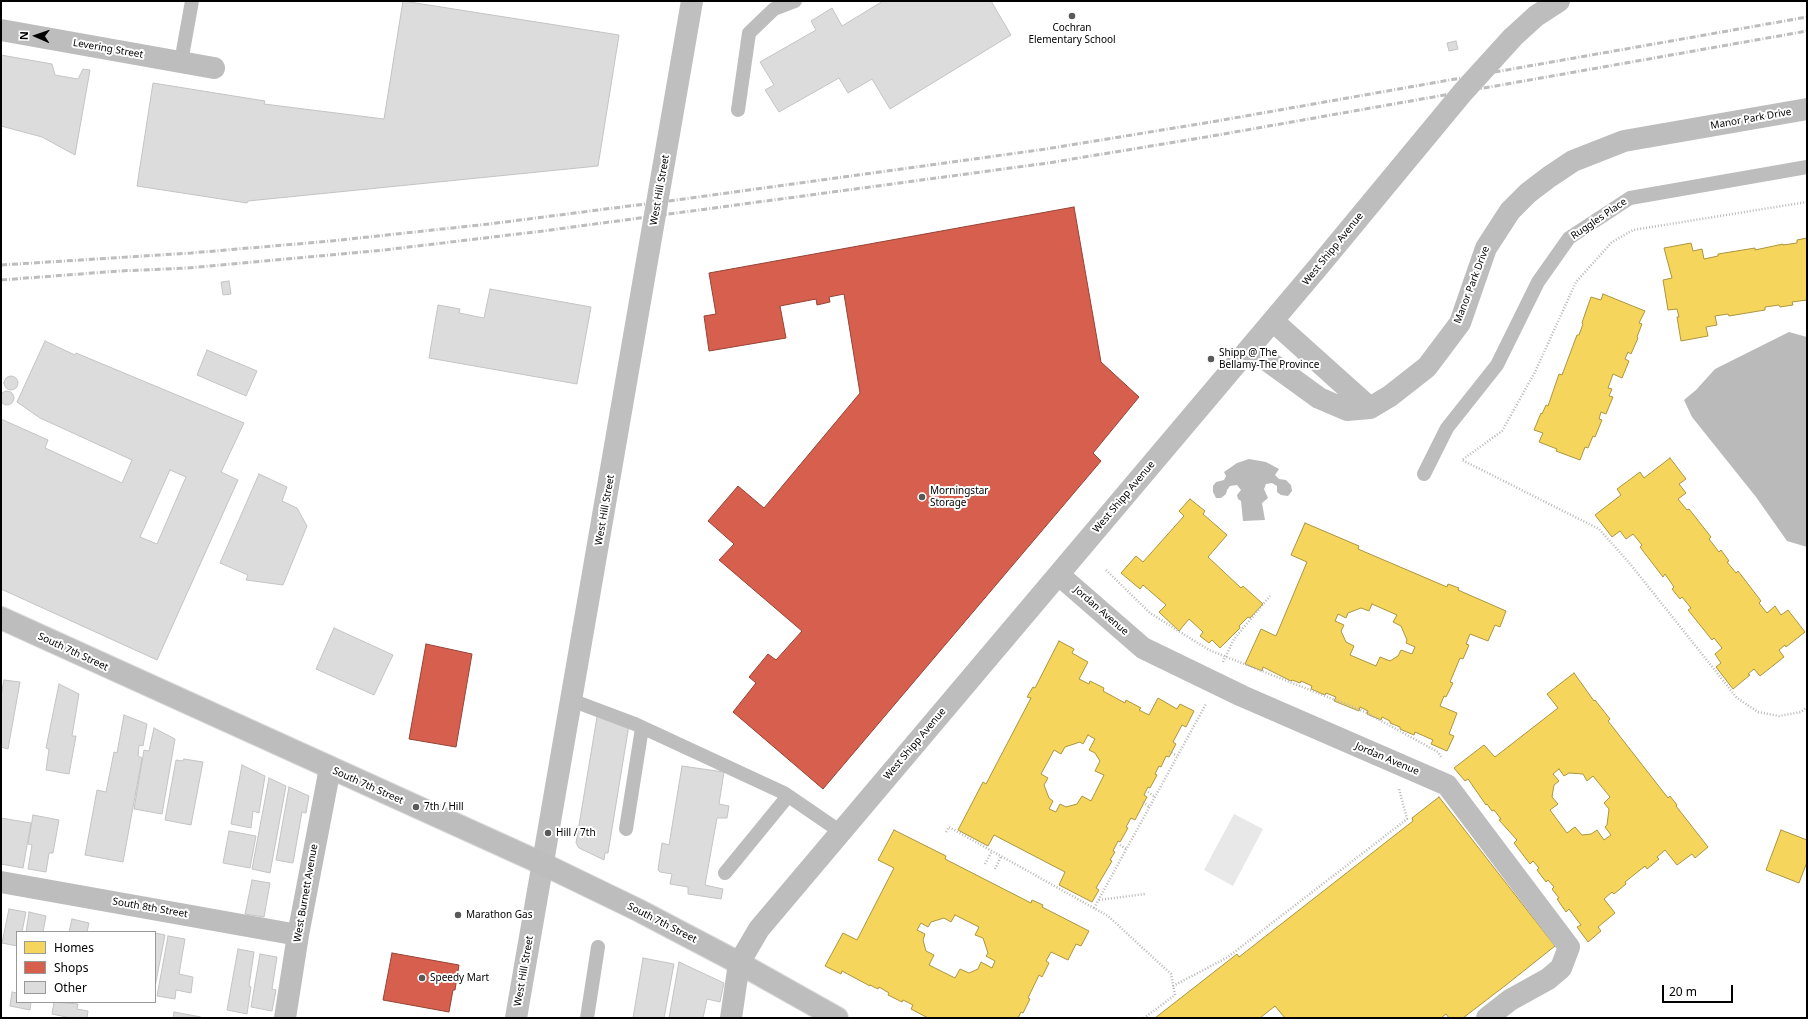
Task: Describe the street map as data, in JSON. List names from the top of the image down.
{
  "streets": {
    "street": [
      "Levering Street",
      "Manor Park Drive",
      "West Hill Street",
      "West Shipp Avenue",
      "Jordan Avenue",
      "South 7th Street",
      "West Burnett Avenue",
      "South 8th Street"
    ],
    "lane": ["Ruggles Place"]
  },
  "crossings": [
    ["Manor Park Drive", "West Shipp Avenue"],
    ["West Hill Street", "South 7th Street"],
    ["West Shipp Avenue", "Jordan Avenue"],
    ["West Shipp Avenue", "South 7th Street"],
    ["South 7th Street", "West Burnett Avenue"],
    ["West Burnett Avenue", "South 8th Street"]
  ],
  "places": [
    "Cochran Elementary School",
    "Shipp @ The Bellamy-The Province",
    "Morningstar Storage",
    "7th / Hill",
    "Hill / 7th",
    "Marathon Gas",
    "Speedy Mart"
  ],
  "legend": ["Homes", "Shops", "Other"],
  "scale_bar": "20 m",
  "north": "left"
}
